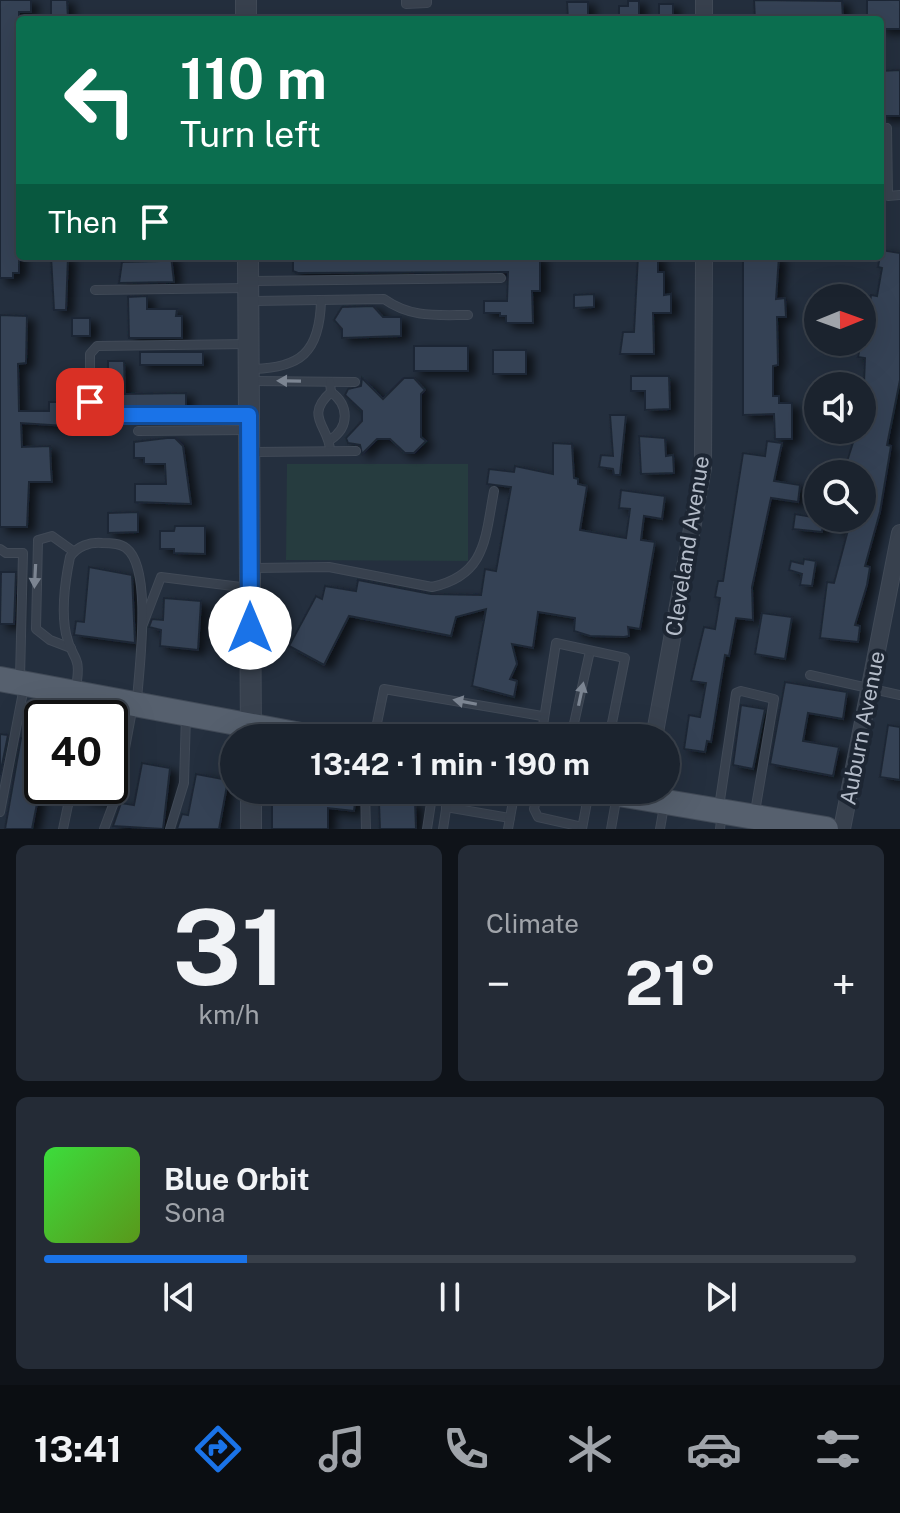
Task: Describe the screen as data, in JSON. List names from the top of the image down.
{
  "streets": {
    "street": ["Cleveland Avenue", "Auburn Avenue"]
  },
  "north": "right",
  "page": {
    "turn": ["110 m", "Turn left"],
    "then": "Then",
    "limit": "40",
    "trip": "13:42 · 1 min · 190 m",
    "tile": [
      ["31", "km/h"],
      "Climate"
    ],
    "heat": ["−", "21°", "+"],
    "song": ["Blue Orbit", "Sona"],
    "tabs": "13:41"
  }
}
